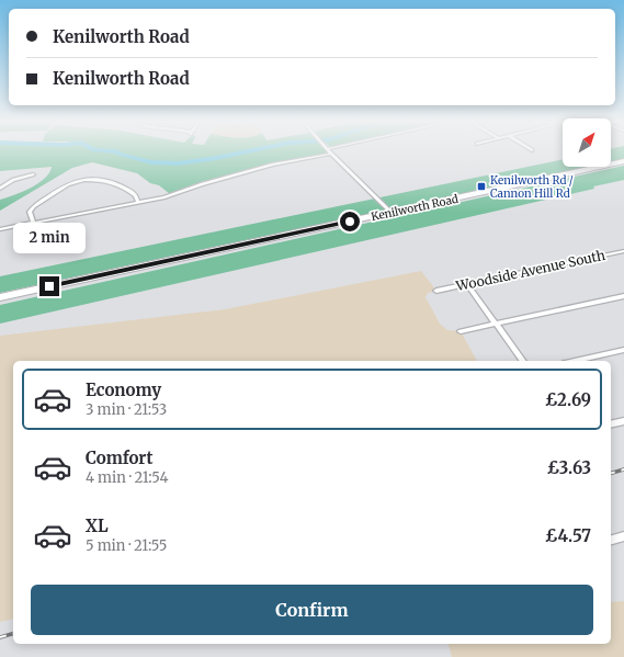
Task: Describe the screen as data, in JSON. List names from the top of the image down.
{
  "streets": {
    "main road": ["Kenilworth Road"],
    "street": ["Woodside Avenue South"]
  },
  "places": {
    "transit": ["Kenilworth Rd / Cannon Hill Rd"]
  },
  "north": "top right",
  "page": {
    "banner": ["Kenilworth Road", "Kenilworth Road"],
    "bubble": "2 min",
    "list": [
      {
        "name": "Economy",
        "note": "3 min · 21:53",
        "value": "£2.69"
      },
      {
        "name": "Comfort",
        "note": "4 min · 21:54",
        "value": "£3.63"
      },
      {
        "name": "XL",
        "note": "5 min · 21:55",
        "value": "£4.57"
      }
    ],
    "buttons": "Confirm"
  }
}
